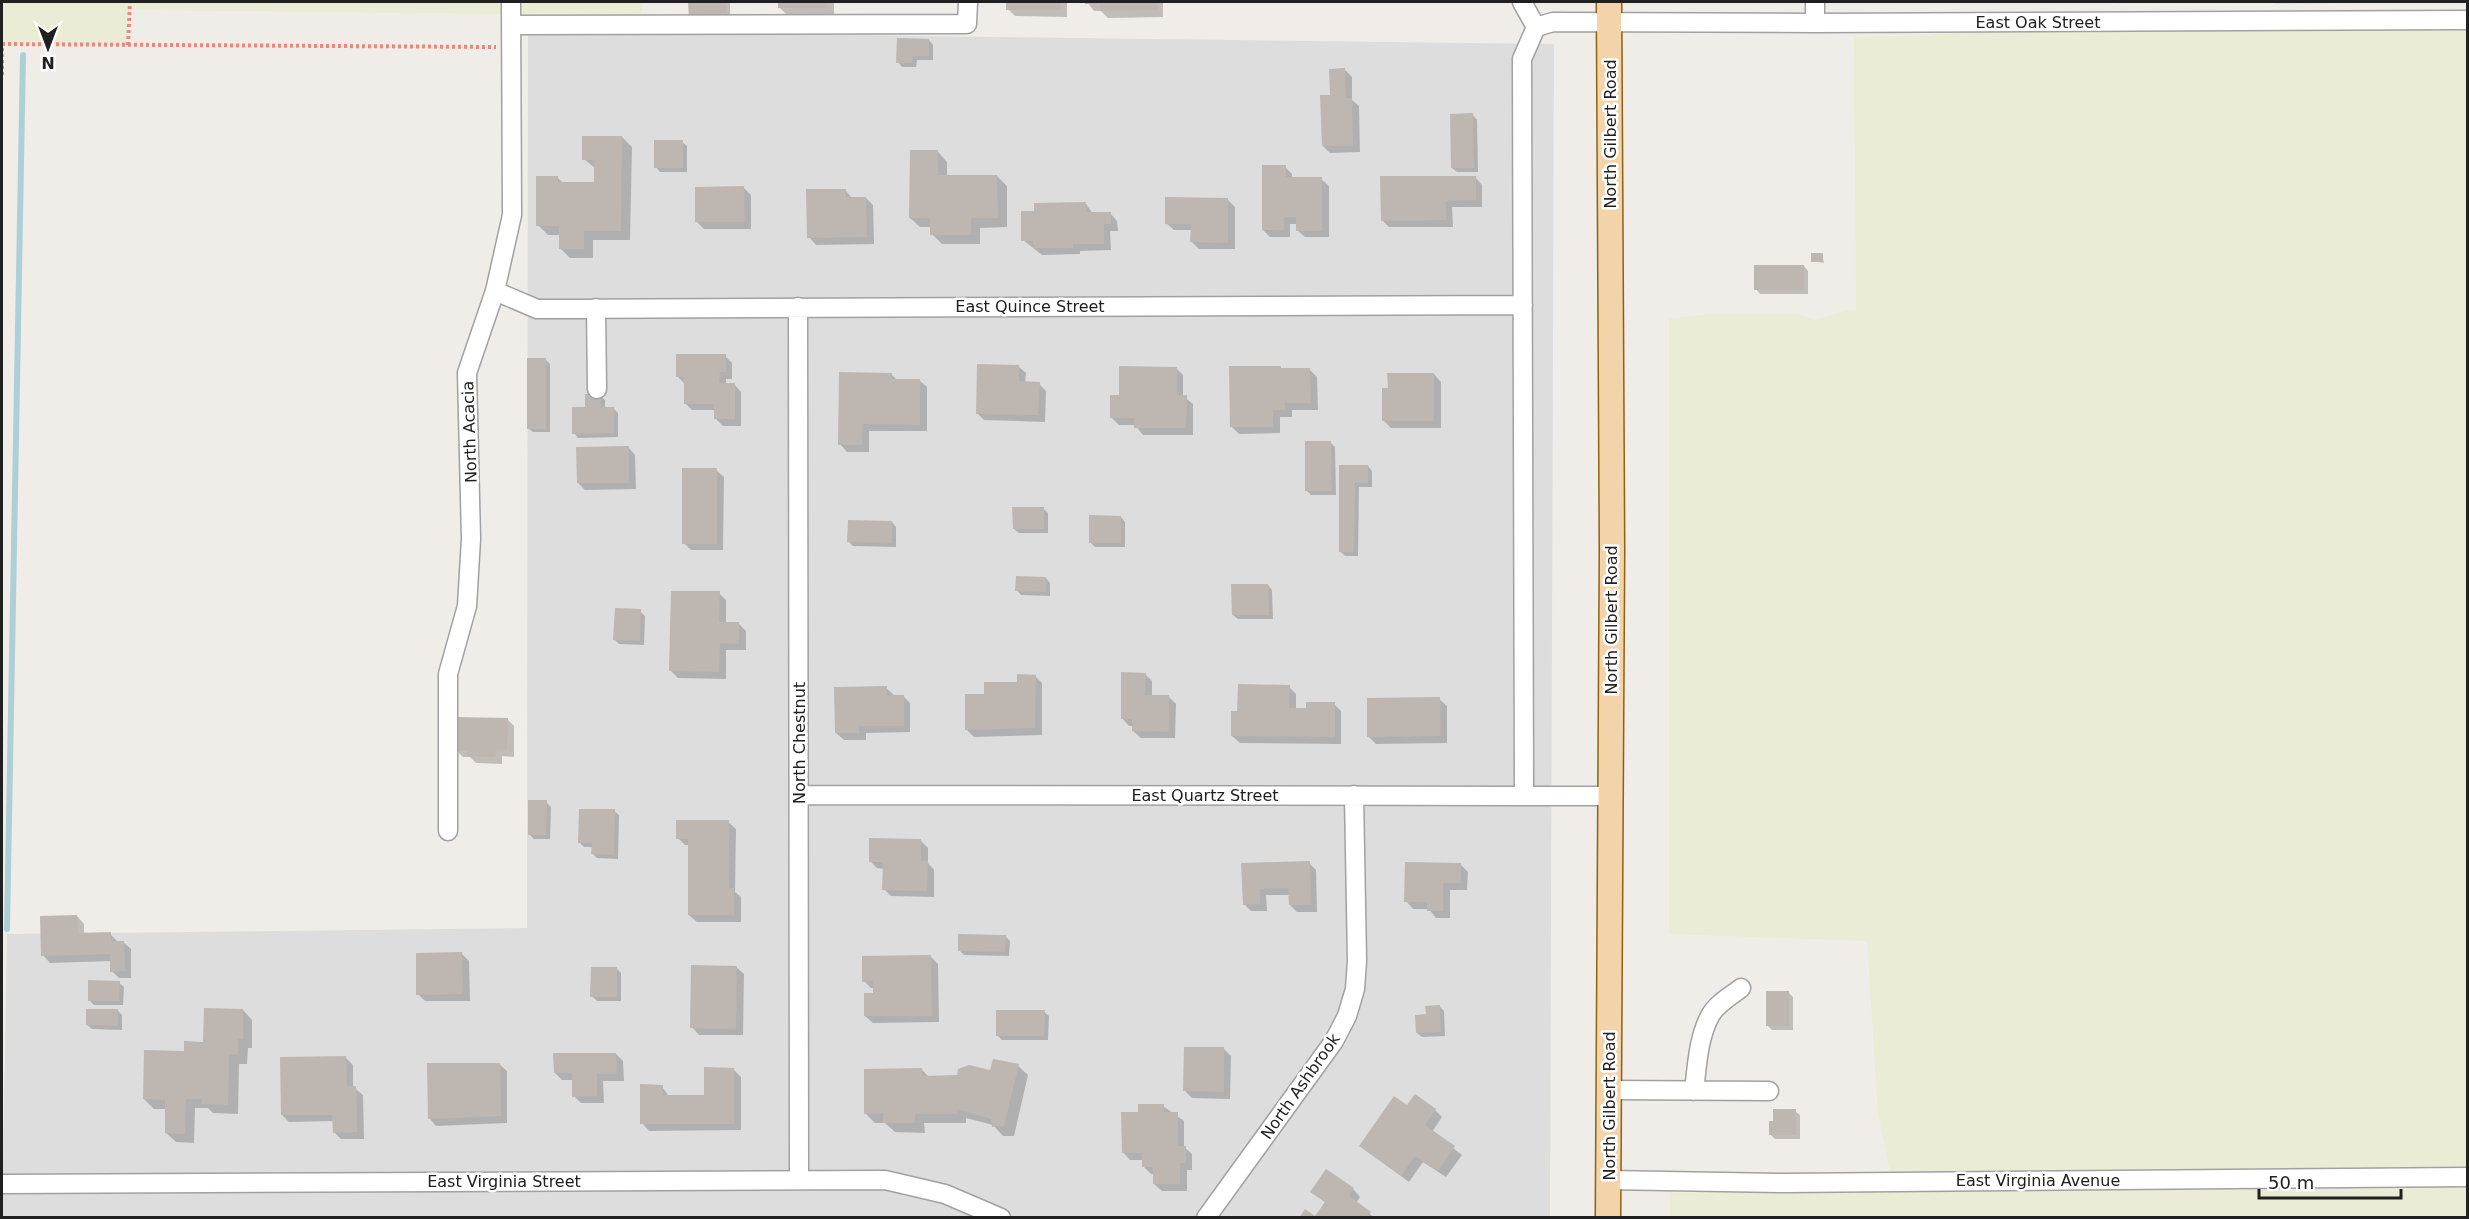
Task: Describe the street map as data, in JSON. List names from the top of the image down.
{
  "streets": {
    "main road": ["North Gilbert Road"],
    "street": [
      "East Oak Street",
      "East Quince Street",
      "North Acacia",
      "North Chestnut",
      "East Quartz Street",
      "North Ashbrook",
      "East Virginia Avenue",
      "East Virginia Street"
    ]
  },
  "crossings": [
    ["East Oak Street", "North Gilbert Road"],
    ["North Gilbert Road", "East Quartz Street"],
    ["North Gilbert Road", "East Virginia Avenue"],
    ["East Quince Street", "North Acacia"],
    ["East Quince Street", "North Chestnut"],
    ["North Chestnut", "East Quartz Street"],
    ["North Chestnut", "East Virginia Street"],
    ["East Quartz Street", "North Ashbrook"]
  ],
  "scale_bar": "50 m",
  "north": "bottom"
}
